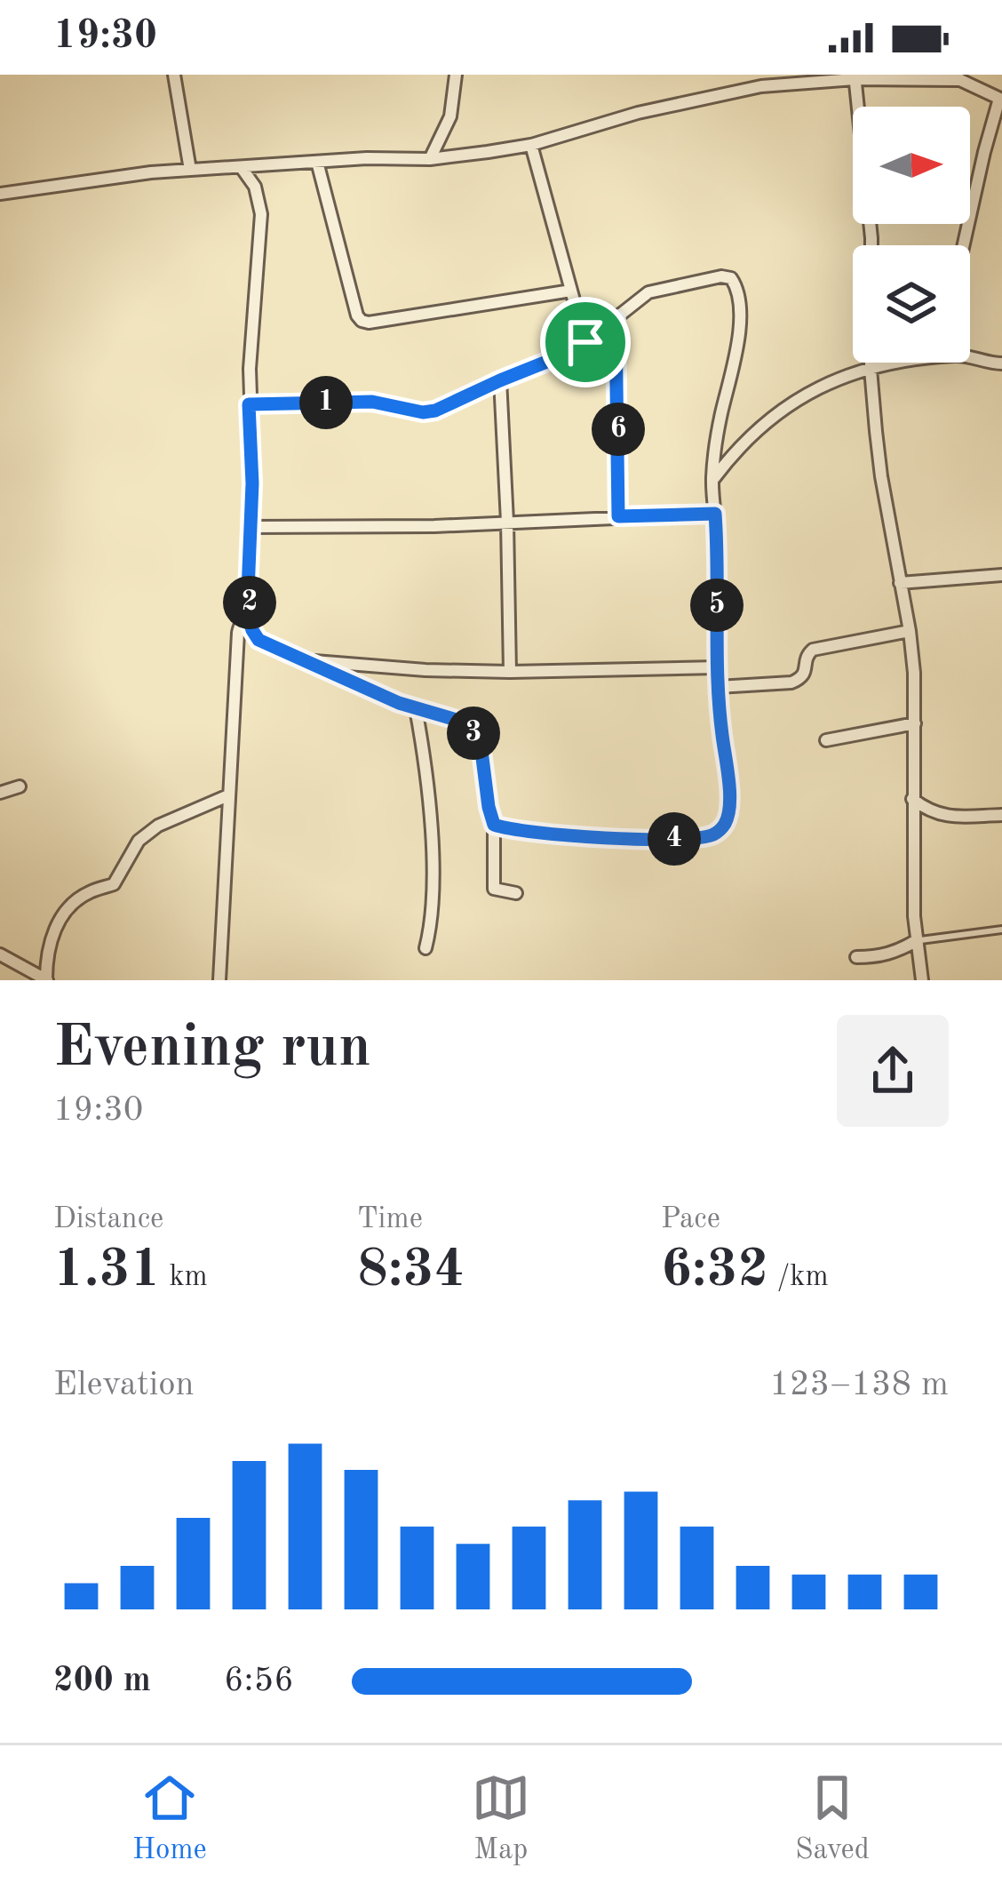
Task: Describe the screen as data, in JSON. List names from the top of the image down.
{
  "north": "right",
  "page": {
    "status": "19:30",
    "pins": [
      "1",
      "6",
      "2",
      "5",
      "3",
      "4"
    ],
    "heading": ["Evening run", "19:30"],
    "stats": [
      ["Distance", "1.31 km"],
      ["Time", "8:34"],
      ["Pace", "6:32 /km"]
    ],
    "chart": ["Elevation", "123–138 m"],
    "list": [
      {
        "name": "200 m",
        "note": "6:56"
      }
    ],
    "tabs": ["Home", "Map", "Saved"]
  }
}
